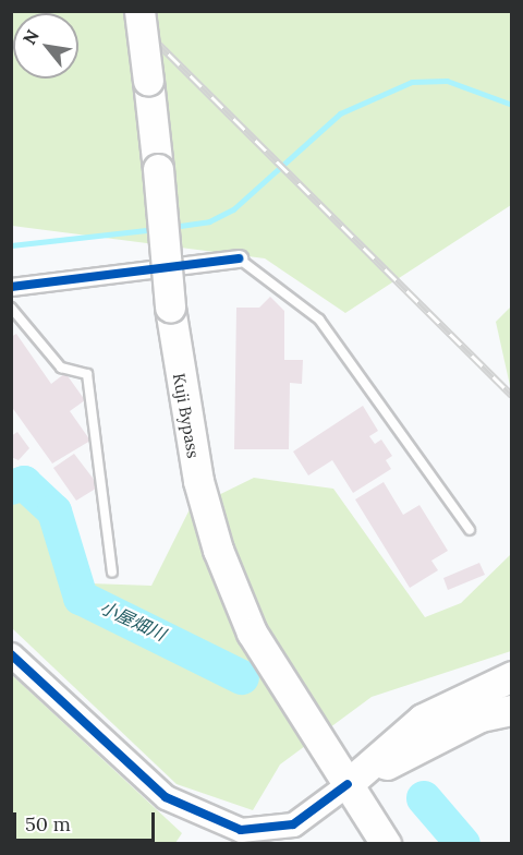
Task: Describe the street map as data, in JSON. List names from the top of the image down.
{
  "streets": {
    "highway": ["Kuji Bypass"]
  },
  "water": ["小屋畑川"],
  "scale_bar": "50 m",
  "north": "top left"
}
